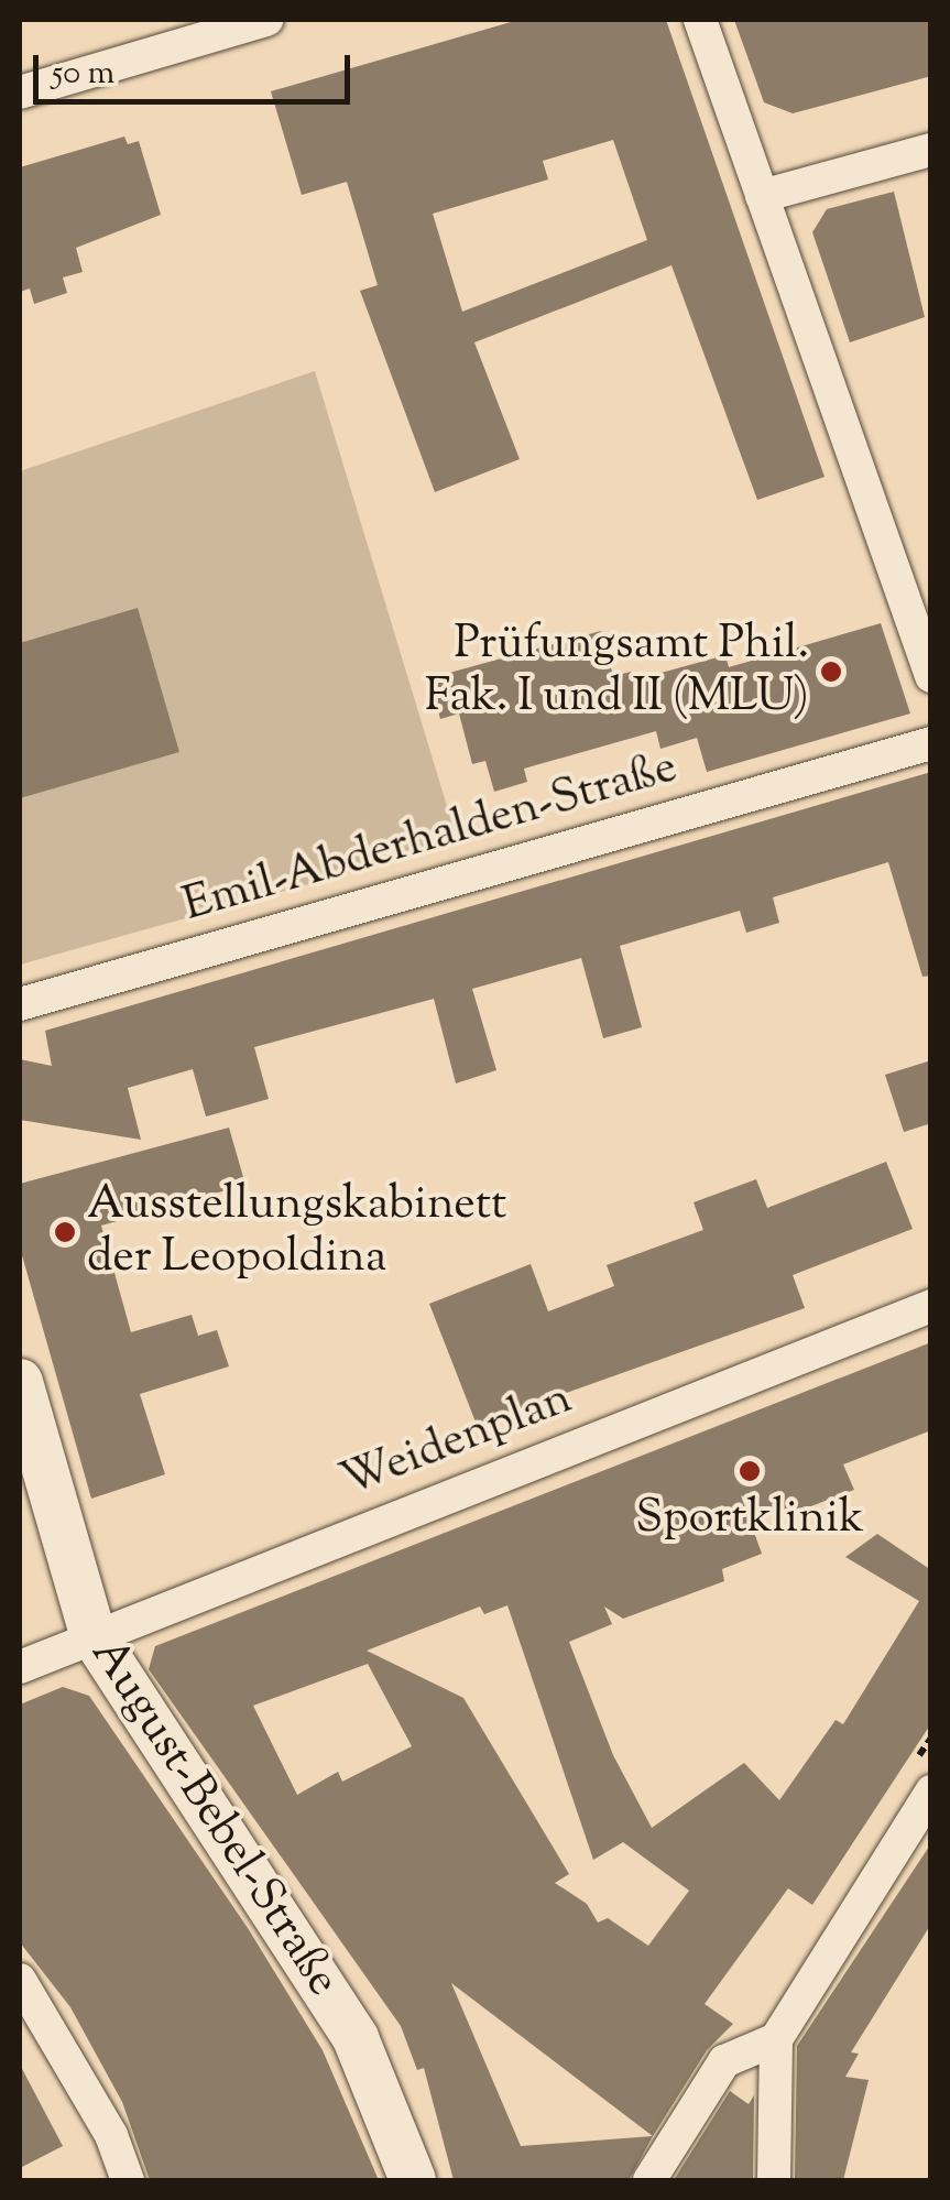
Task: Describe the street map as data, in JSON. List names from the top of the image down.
{
  "streets": {
    "street": ["Emil-Abderhalden-Straße", "Weidenplan", "August-Bebel-Straße"]
  },
  "crossings": [
    ["Weidenplan", "August-Bebel-Straße"]
  ],
  "places": ["Prüfungsamt Phil. Fak. I und II (MLU)", "Ausstellungskabinett der Leopoldina", "Sportklinik"],
  "scale_bar": "50 m"
}
